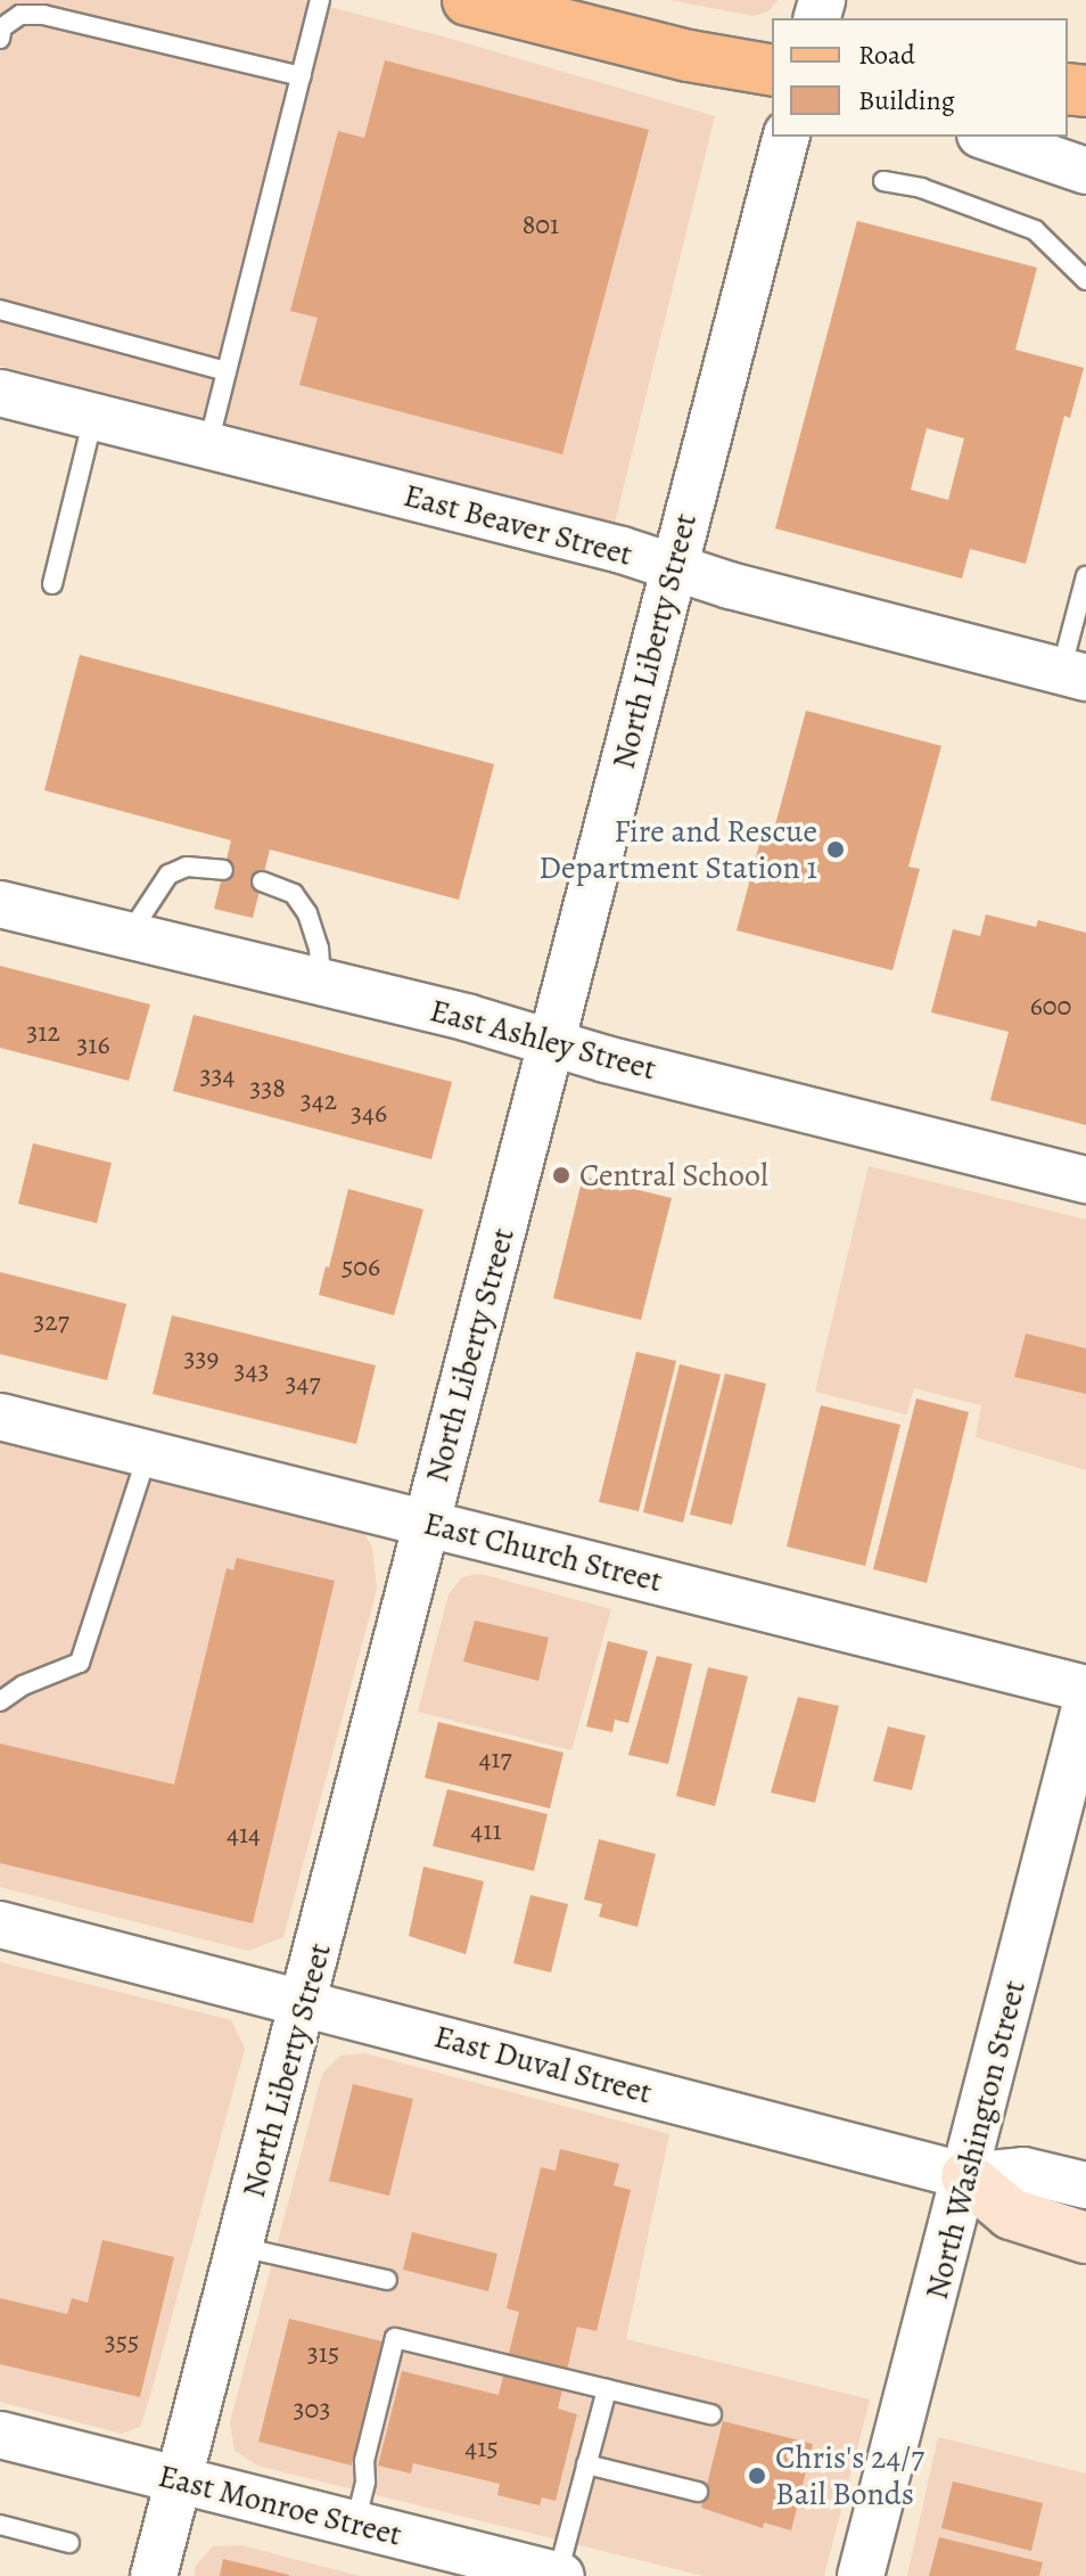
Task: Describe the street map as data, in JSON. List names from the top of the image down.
{
  "streets": {
    "street": [
      "East Beaver Street",
      "North Liberty Street",
      "East Ashley Street",
      "East Church Street",
      "East Duval Street",
      "North Washington Street",
      "East Monroe Street"
    ]
  },
  "crossings": [
    ["East Beaver Street", "North Liberty Street"],
    ["North Liberty Street", "East Ashley Street"],
    ["North Liberty Street", "East Church Street"],
    ["North Liberty Street", "East Duval Street"],
    ["North Liberty Street", "East Monroe Street"],
    ["East Duval Street", "North Washington Street"]
  ],
  "places": ["Fire and Rescue Department Station 1", "Central School", "Chris's 24/7 Bail Bonds"],
  "house_numbers": [
    "801",
    "600",
    "312",
    "316",
    "334",
    "338",
    "342",
    "346",
    "506",
    "327",
    "339",
    "343",
    "347",
    "417",
    "411",
    "414",
    "355",
    "315",
    "303",
    "415"
  ],
  "legend": ["Road", "Building"]
}
